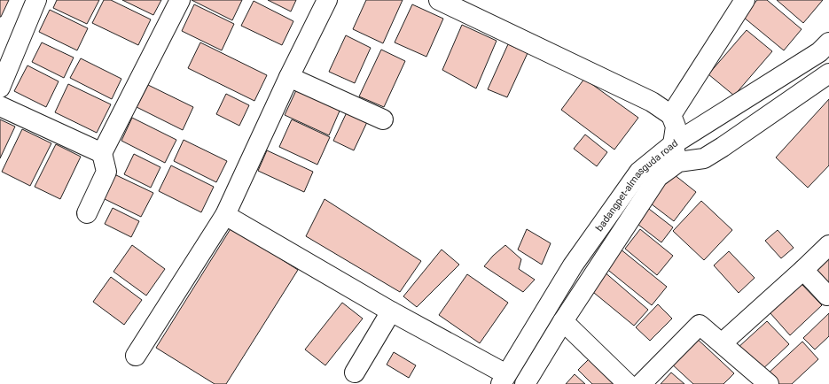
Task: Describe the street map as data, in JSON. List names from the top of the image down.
{
  "streets": {
    "street": ["badangpet-almasguda road"]
  }
}
